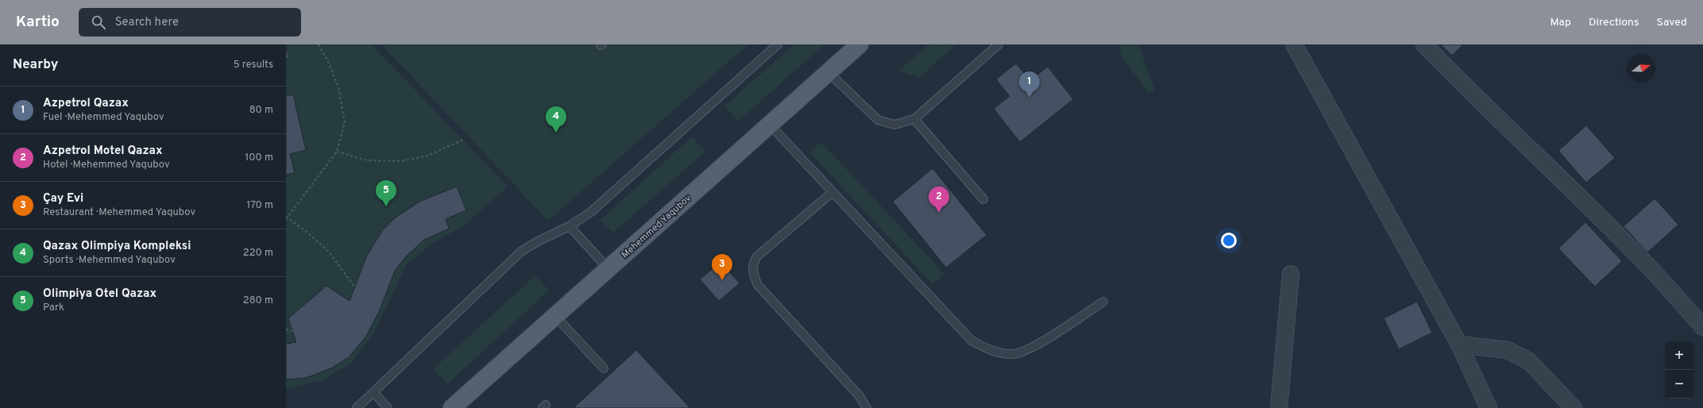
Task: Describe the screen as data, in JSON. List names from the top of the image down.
{
  "streets": {
    "main road": ["Mehemmed Yaqubov"]
  },
  "north": "right",
  "page": {
    "header": "Kartio",
    "search": "Search here",
    "nav": ["Map", "Directions", "Saved"],
    "heading": ["Nearby", "5 results"],
    "pins": [
      "1",
      "4",
      "5",
      "2",
      "3"
    ],
    "list": [
      {
        "mark": "1",
        "name": "Azpetrol Qazax",
        "note": "Fuel · Mehemmed Yaqubov",
        "value": "80 m"
      },
      {
        "mark": "2",
        "name": "Azpetrol Motel Qazax",
        "note": "Hotel · Mehemmed Yaqubov",
        "value": "100 m"
      },
      {
        "mark": "3",
        "name": "Çay Evi",
        "note": "Restaurant · Mehemmed Yaqubov",
        "value": "170 m"
      },
      {
        "mark": "4",
        "name": "Qazax Olimpiya Kompleksi",
        "note": "Sports · Mehemmed Yaqubov",
        "value": "220 m"
      },
      {
        "mark": "5",
        "name": "Olimpiya Otel Qazax",
        "note": "Park",
        "value": "280 m"
      }
    ],
    "map_buttons": ["+", "−"]
  }
}
